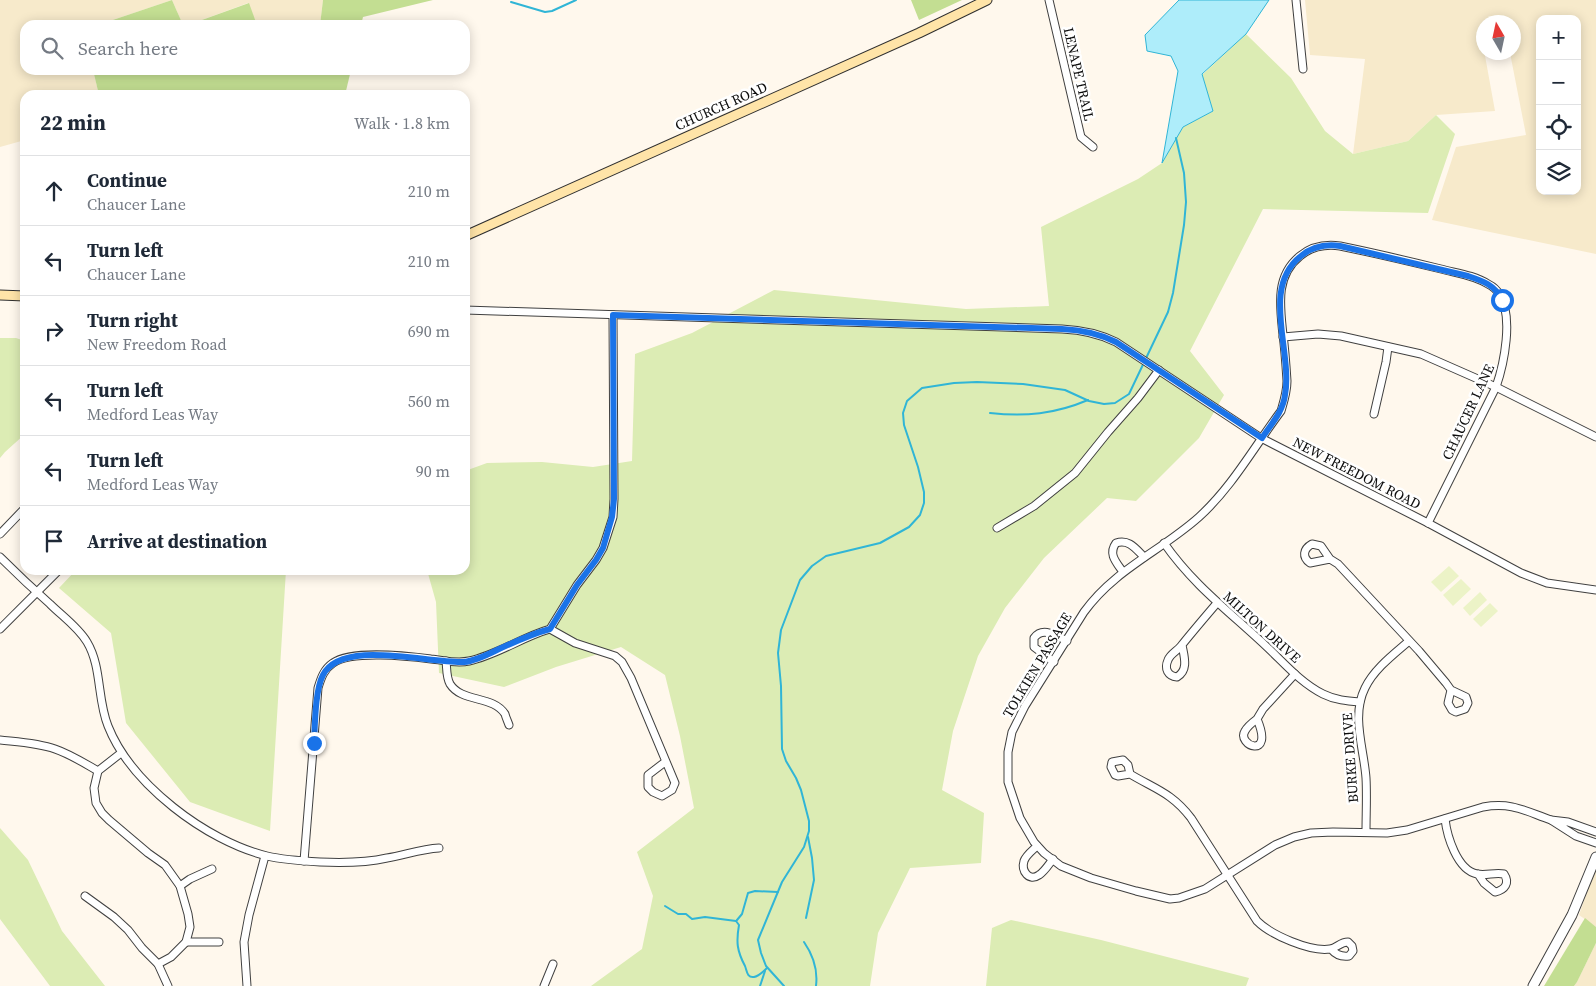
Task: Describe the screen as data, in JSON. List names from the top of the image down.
{
  "streets": {
    "main road": ["CHURCH ROAD"],
    "street": [
      "LENAPE TRAIL",
      "CHAUCER LANE",
      "NEW FREEDOM ROAD",
      "MILTON DRIVE",
      "TOLKIEN PASSAGE",
      "BURKE DRIVE"
    ]
  },
  "crossings": [
    ["CHAUCER LANE", "NEW FREEDOM ROAD"],
    ["CHAUCER LANE", "TOLKIEN PASSAGE"],
    ["NEW FREEDOM ROAD", "TOLKIEN PASSAGE"],
    ["MILTON DRIVE", "TOLKIEN PASSAGE"],
    ["MILTON DRIVE", "BURKE DRIVE"],
    ["TOLKIEN PASSAGE", "BURKE DRIVE"]
  ],
  "north": "top",
  "page": {
    "map_buttons": ["+", "−"],
    "search": "Search here",
    "heading": ["22 min", "Walk · 1.8 km"],
    "list": [
      ["Continue", "Chaucer Lane", "210 m"],
      ["Turn left", "Chaucer Lane", "210 m"],
      ["Turn right", "New Freedom Road", "690 m"],
      ["Turn left", "Medford Leas Way", "560 m"],
      ["Turn left", "Medford Leas Way", "90 m"],
      "Arrive at destination"
    ]
  }
}
